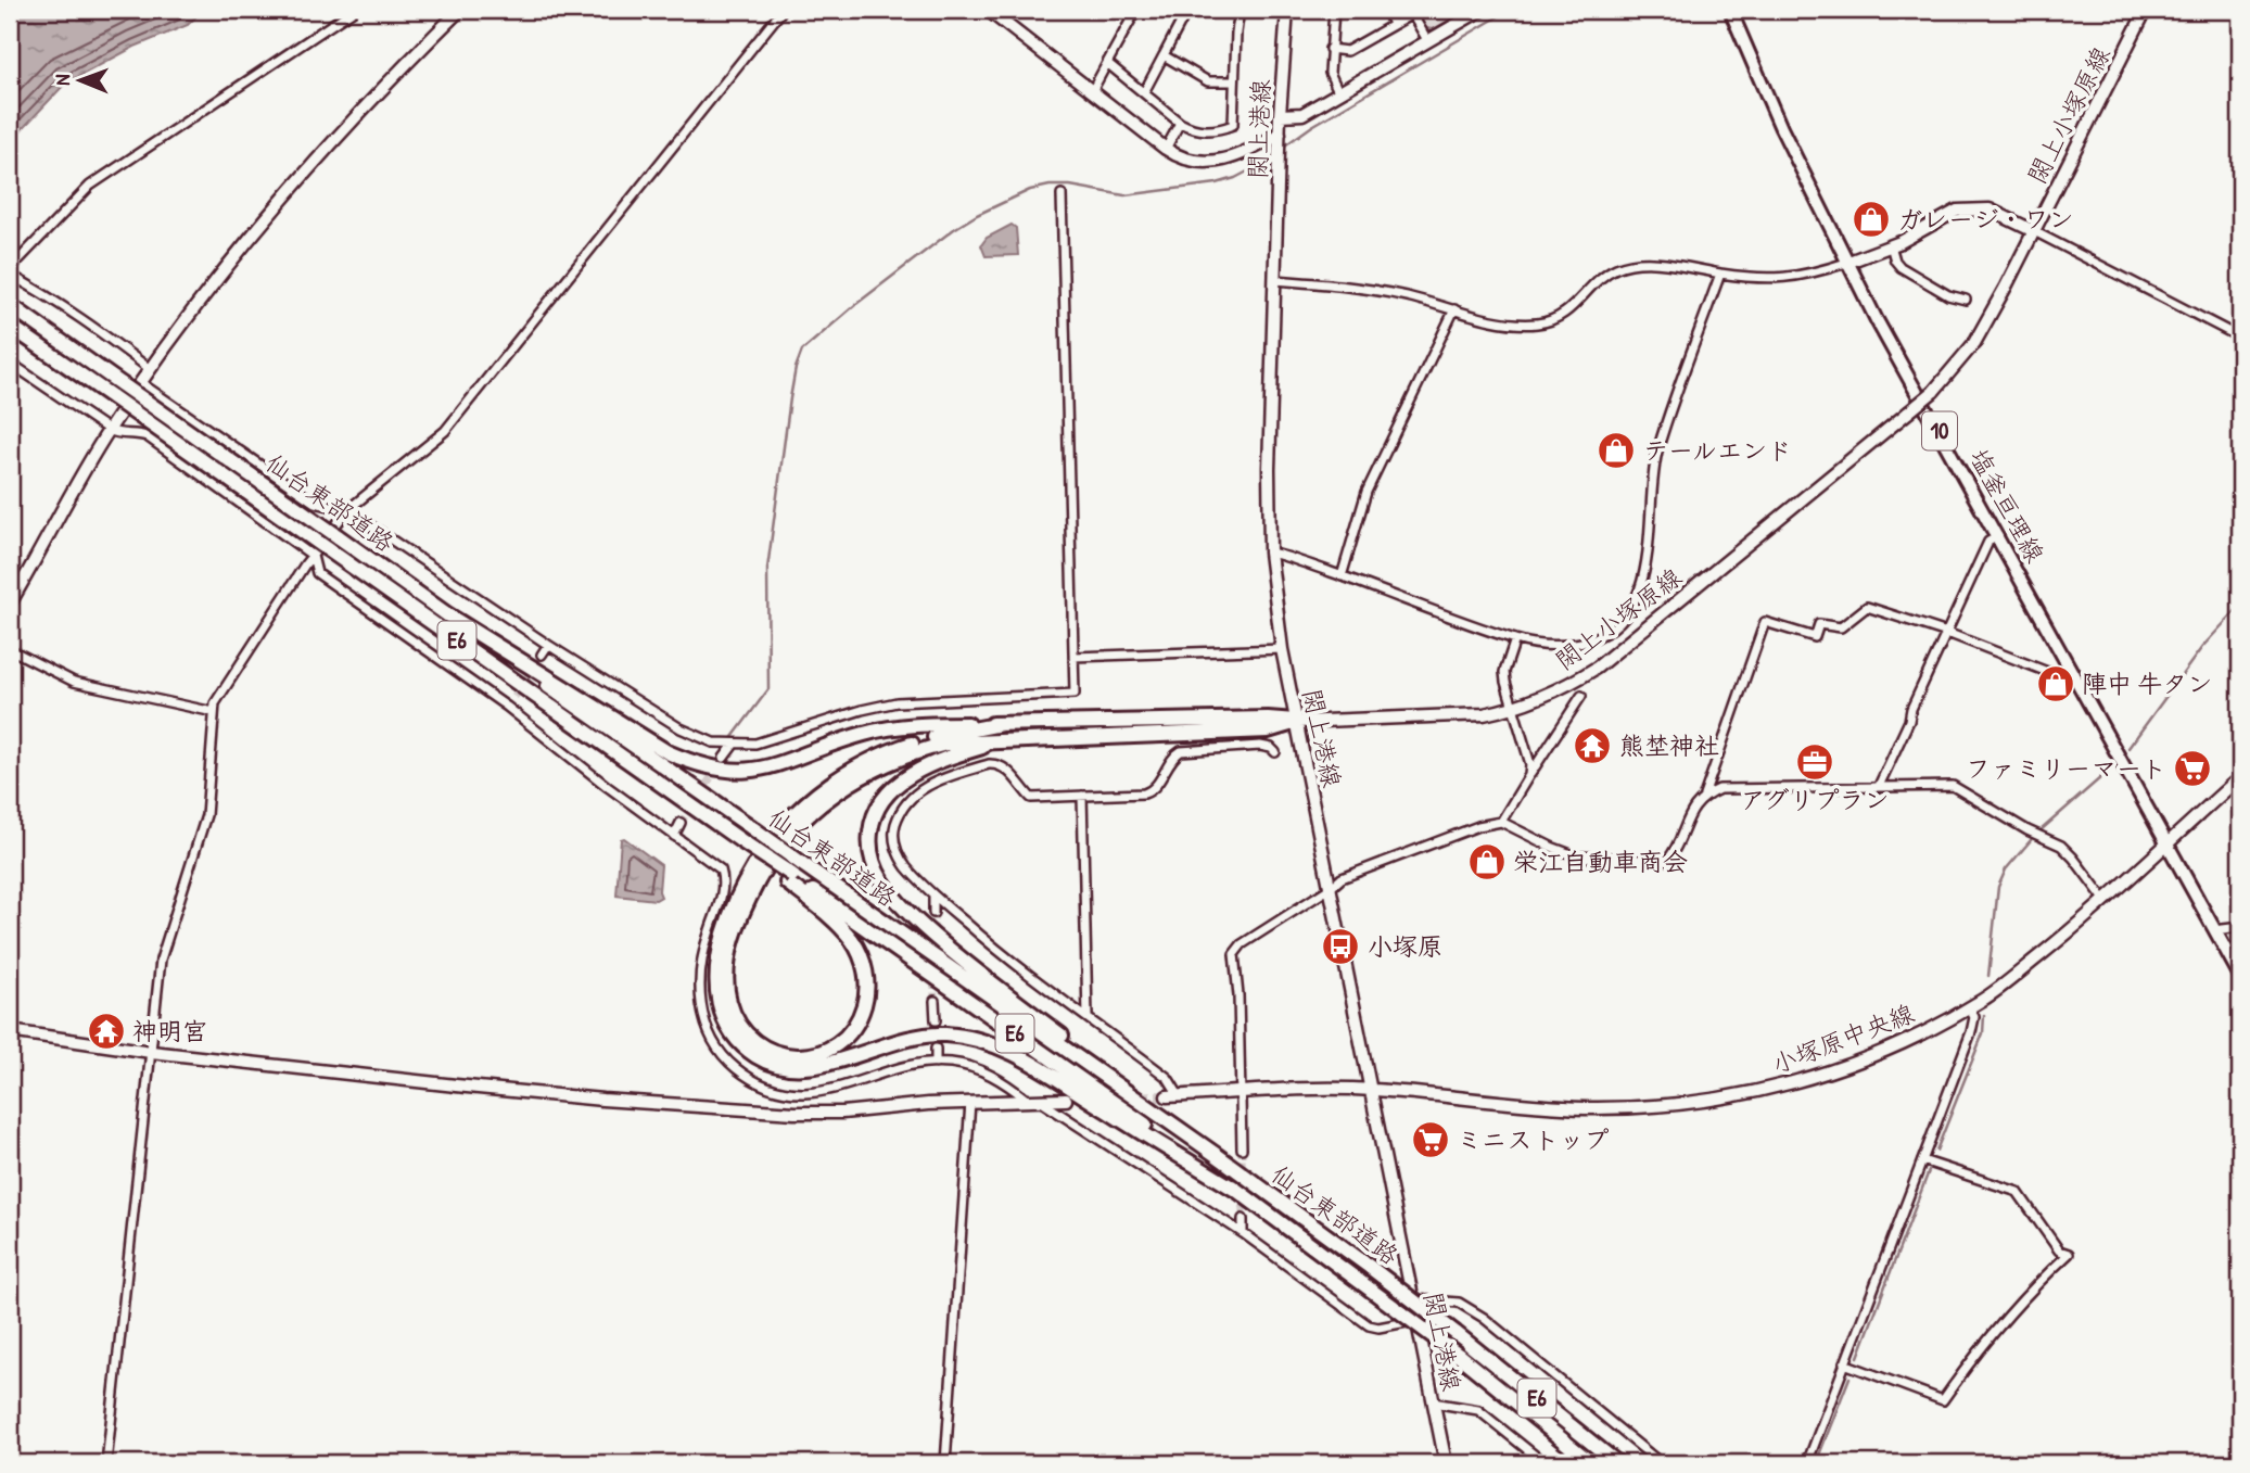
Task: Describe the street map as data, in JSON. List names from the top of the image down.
{
  "streets": {
    "highway": ["仙台東部道路", "E6"],
    "main road": ["10", "塩釜亘理線"],
    "street": ["閖上小塚原線", "閖上港線", "小塚原中央線"]
  },
  "crossings": [
    ["閖上小塚原線", "閖上港線"],
    ["閖上港線", "小塚原中央線"],
    ["塩釜亘理線", "小塚原中央線"]
  ],
  "places": {
    "shop": [
      "ガレージ・ワン",
      "テールエンド",
      "陣中 牛タン",
      "栄江自動車商会"
    ],
    "temple": ["熊埜神社", "神明宮"],
    "office": ["アグリプラン"],
    "supermarket": ["ファミリーマート", "ミニストップ"],
    "bus stop": ["小塚原"]
  },
  "north": "left"
}
